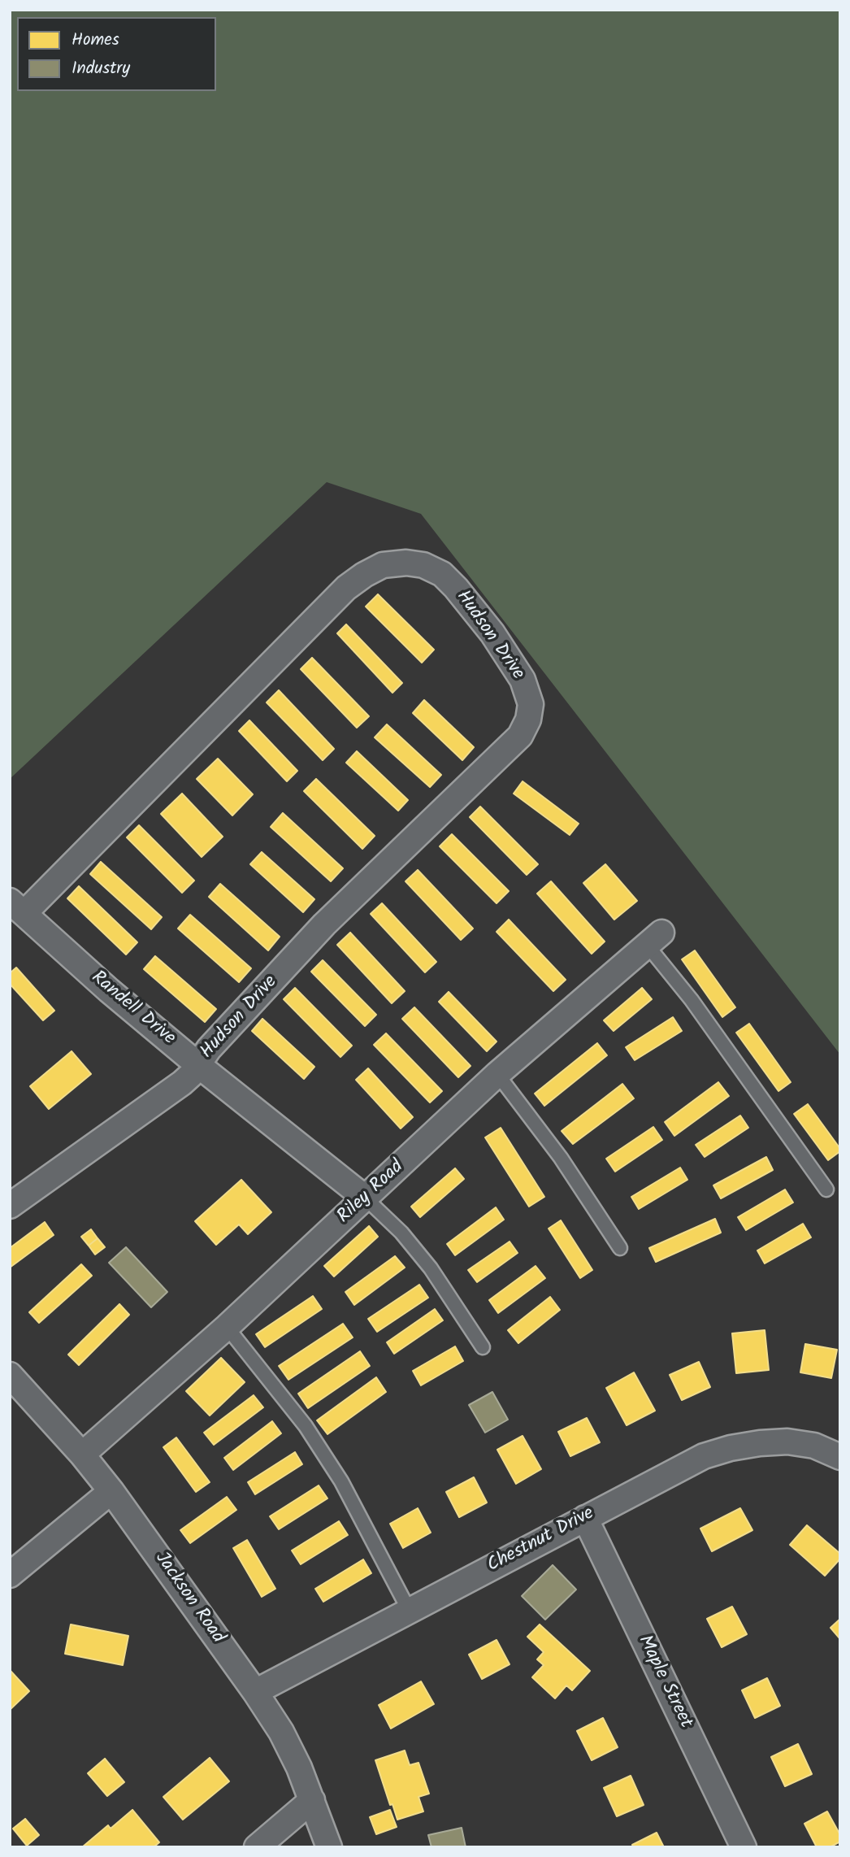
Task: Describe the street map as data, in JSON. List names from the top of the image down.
{
  "streets": {
    "street": [
      "Hudson Drive",
      "Randell Drive",
      "Riley Road",
      "Chestnut Drive",
      "Jackson Road",
      "Maple Street"
    ]
  },
  "crossings": [
    ["Hudson Drive", "Randell Drive"],
    ["Randell Drive", "Riley Road"],
    ["Riley Road", "Jackson Road"],
    ["Chestnut Drive", "Jackson Road"],
    ["Chestnut Drive", "Maple Street"]
  ],
  "legend": ["Homes", "Industry"]
}
